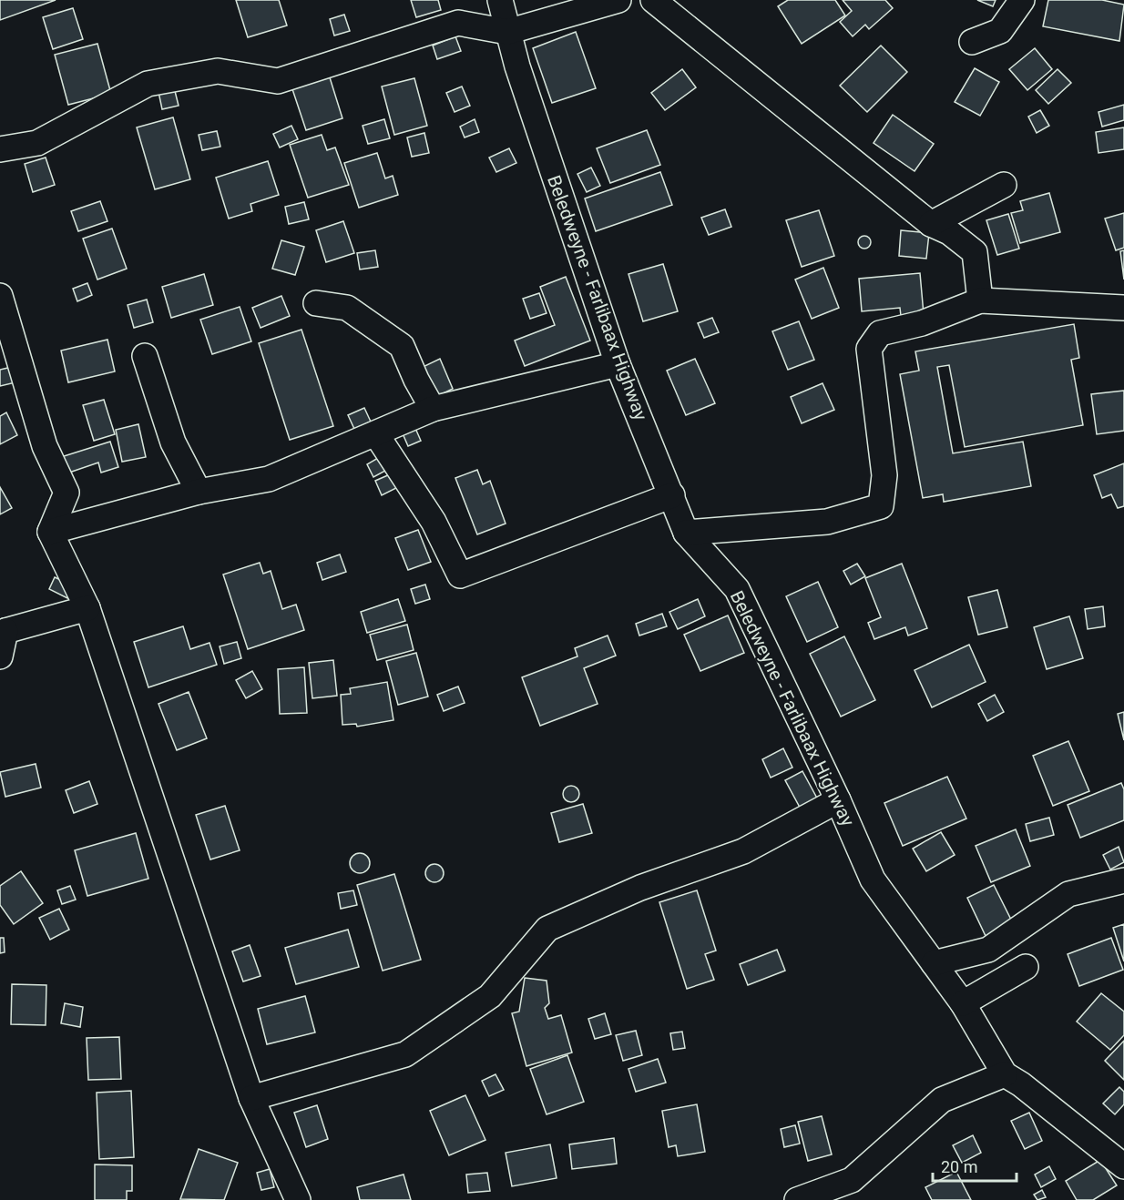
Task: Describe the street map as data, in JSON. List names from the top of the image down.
{
  "streets": {
    "street": ["Beledweyne - Farlibaax Highway"]
  },
  "scale_bar": "20 m"
}
